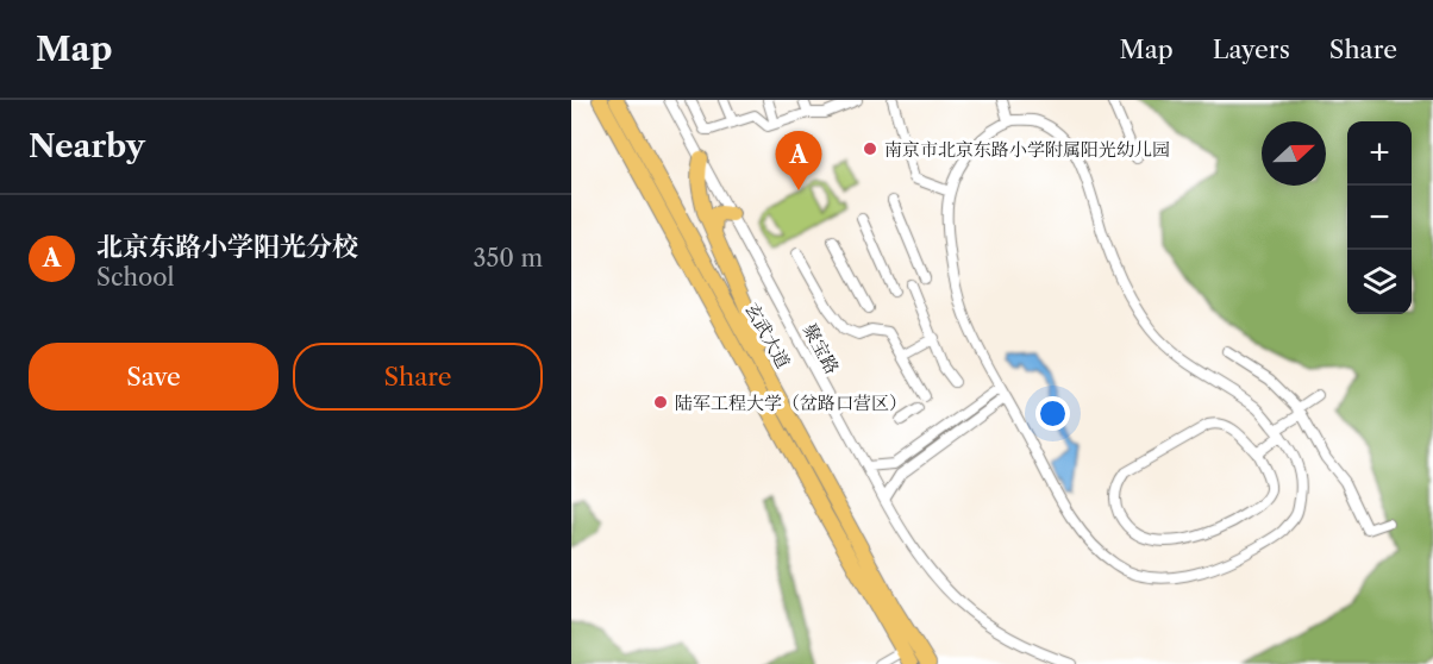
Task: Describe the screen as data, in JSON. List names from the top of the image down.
{
  "streets": {
    "highway": ["玄武大道"],
    "street": ["聚宝路"]
  },
  "places": ["南京市北京东路小学附属阳光幼儿园", "陆军工程大学（岔路口营区）"],
  "north": "right",
  "page": {
    "header": "Map",
    "nav": ["Map", "Layers", "Share"],
    "heading": "Nearby",
    "map_buttons": ["+", "−"],
    "pins": "A",
    "list": [
      {
        "mark": "A",
        "name": "北京东路小学阳光分校",
        "note": "School",
        "value": "350 m"
      }
    ],
    "buttons": ["Save", "Share"]
  }
}
